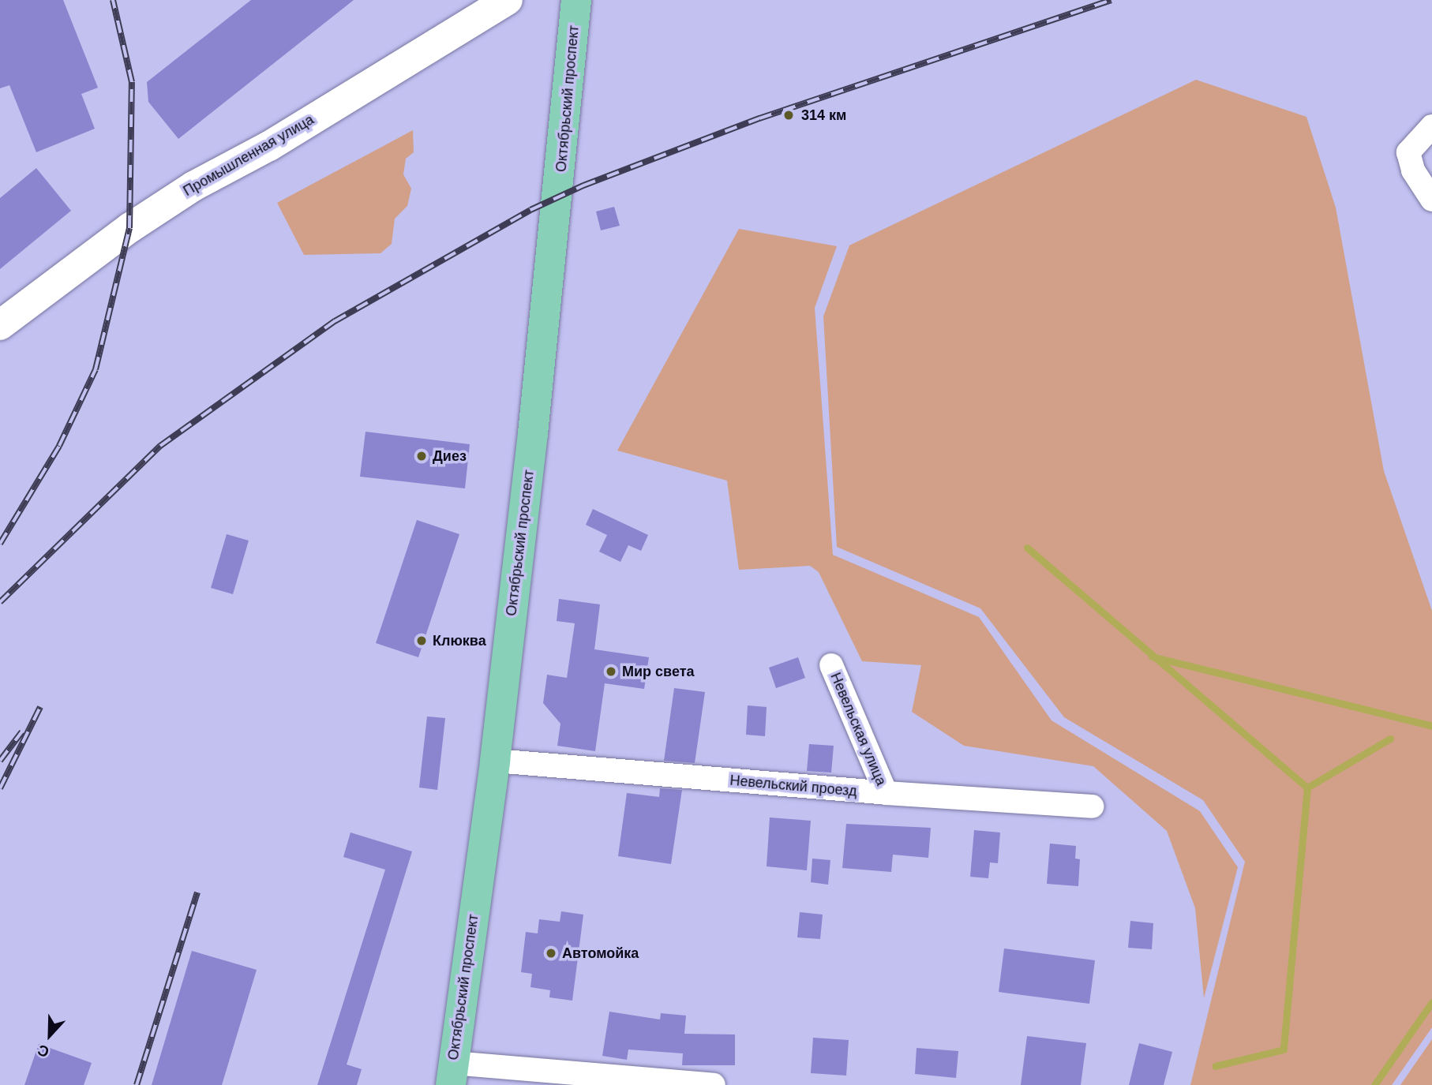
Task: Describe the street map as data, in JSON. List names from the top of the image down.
{
  "streets": {
    "main road": ["Октябрьский проспект", "Промышленная улица"],
    "street": ["Невельская улица", "Невельский проезд"]
  },
  "crossings": [
    ["Октябрьский проспект", "Невельский проезд"],
    ["Невельская улица", "Невельский проезд"]
  ],
  "places": [
    "314 км",
    "Диез",
    "Клюква",
    "Мир света",
    "Автомойка"
  ],
  "north": "bottom"
}
